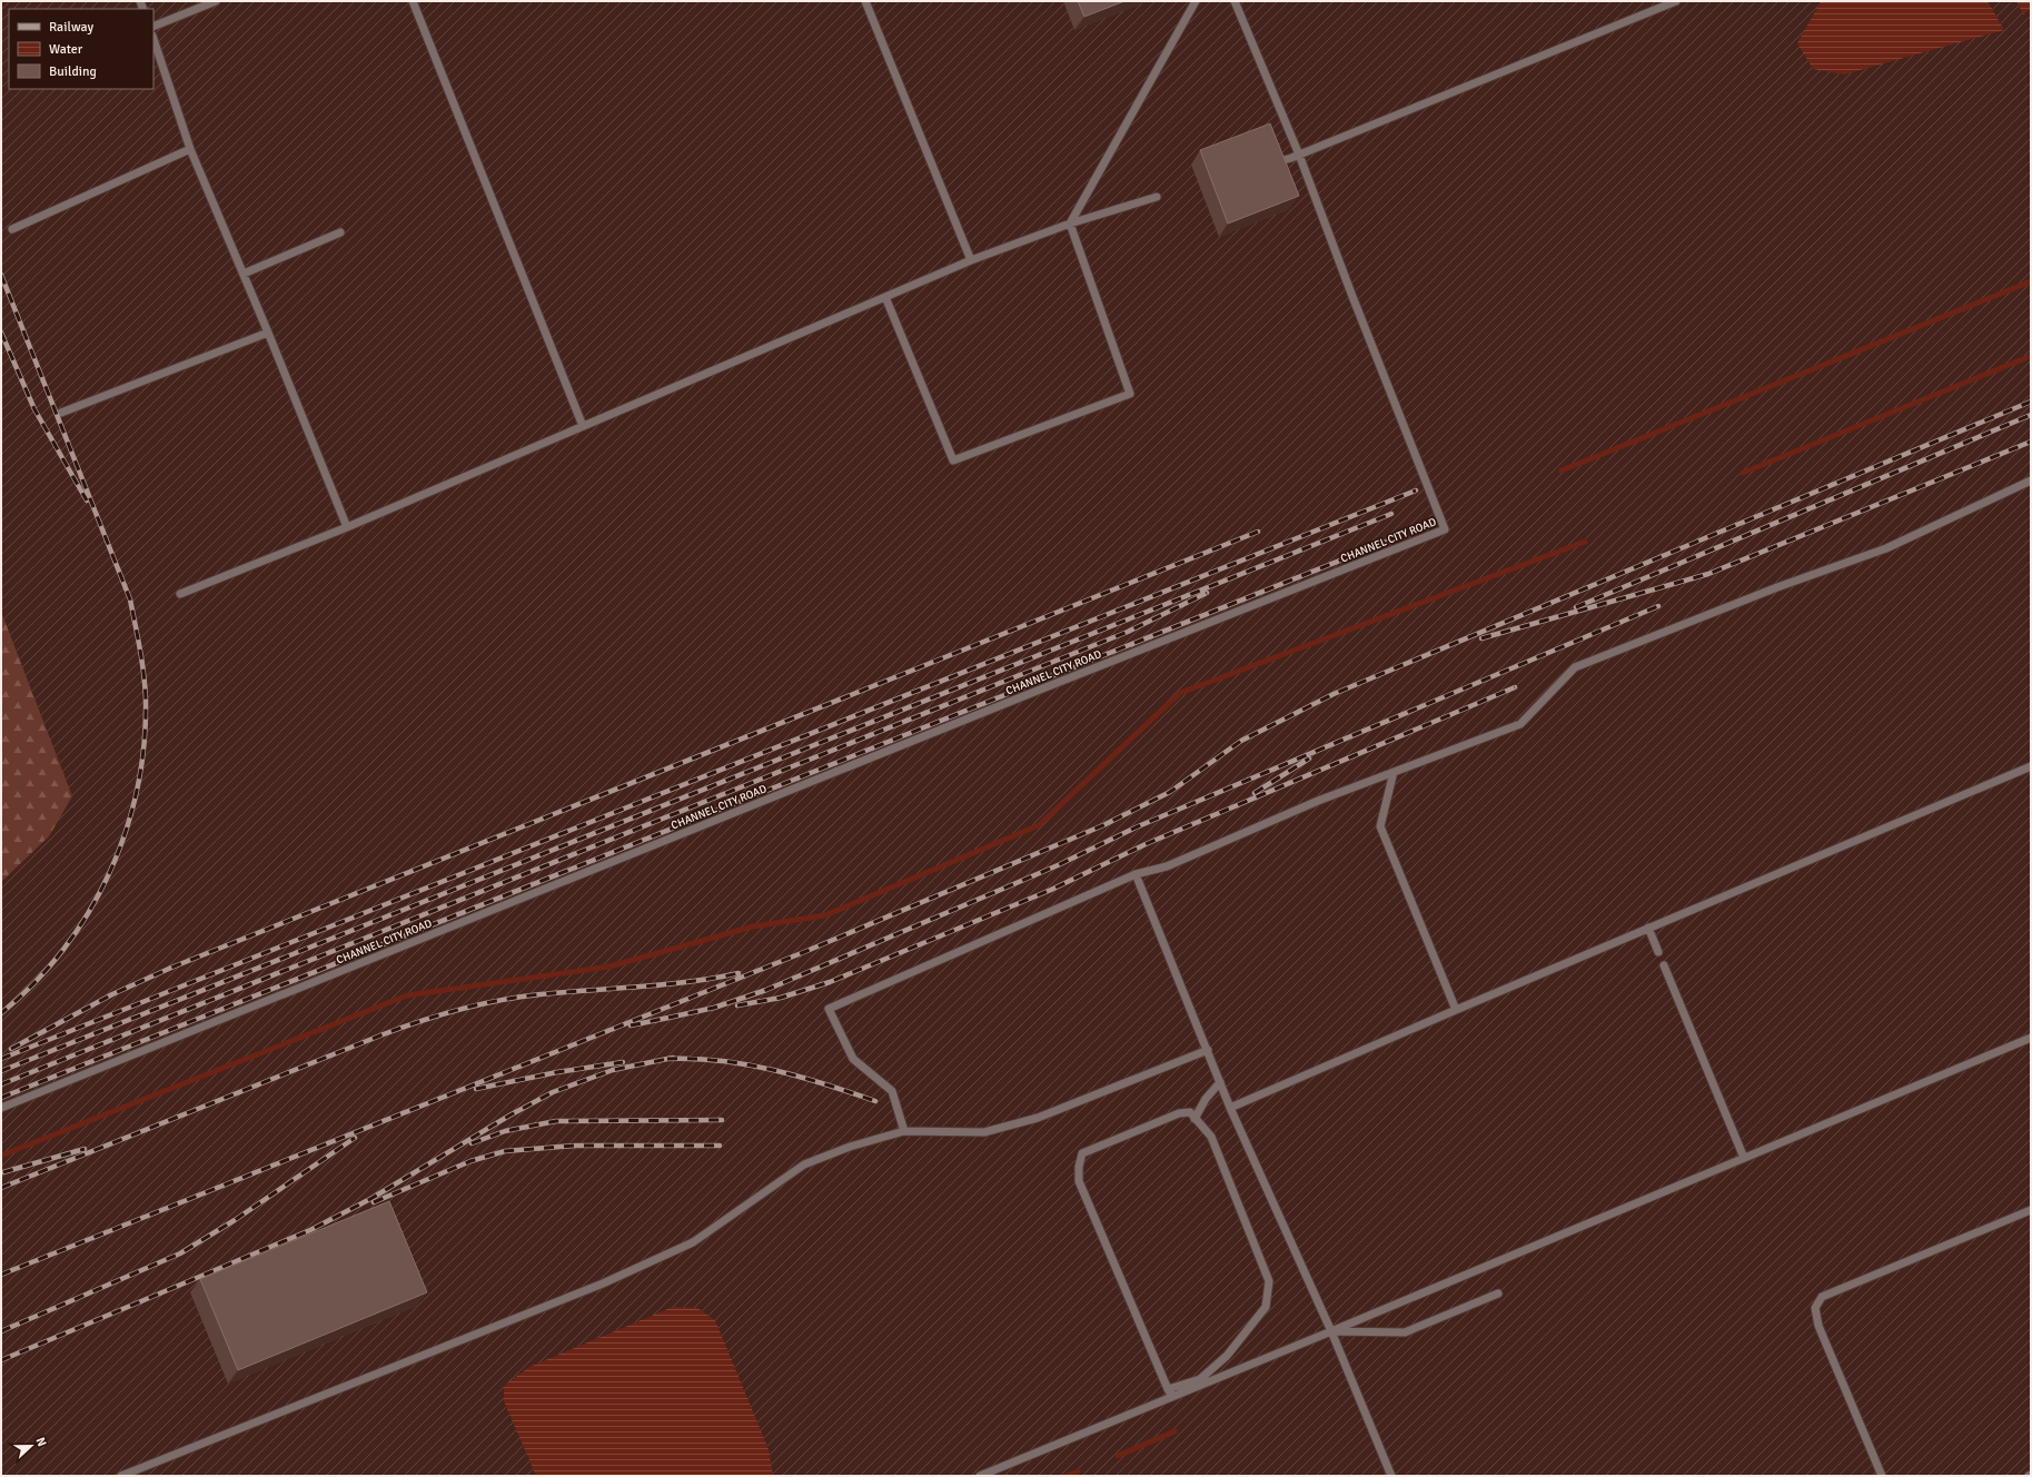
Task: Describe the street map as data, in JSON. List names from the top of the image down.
{
  "streets": {
    "lane": ["CHANNEL CITY ROAD"]
  },
  "legend": ["Railway", "Water", "Building"],
  "north": "right"
}
